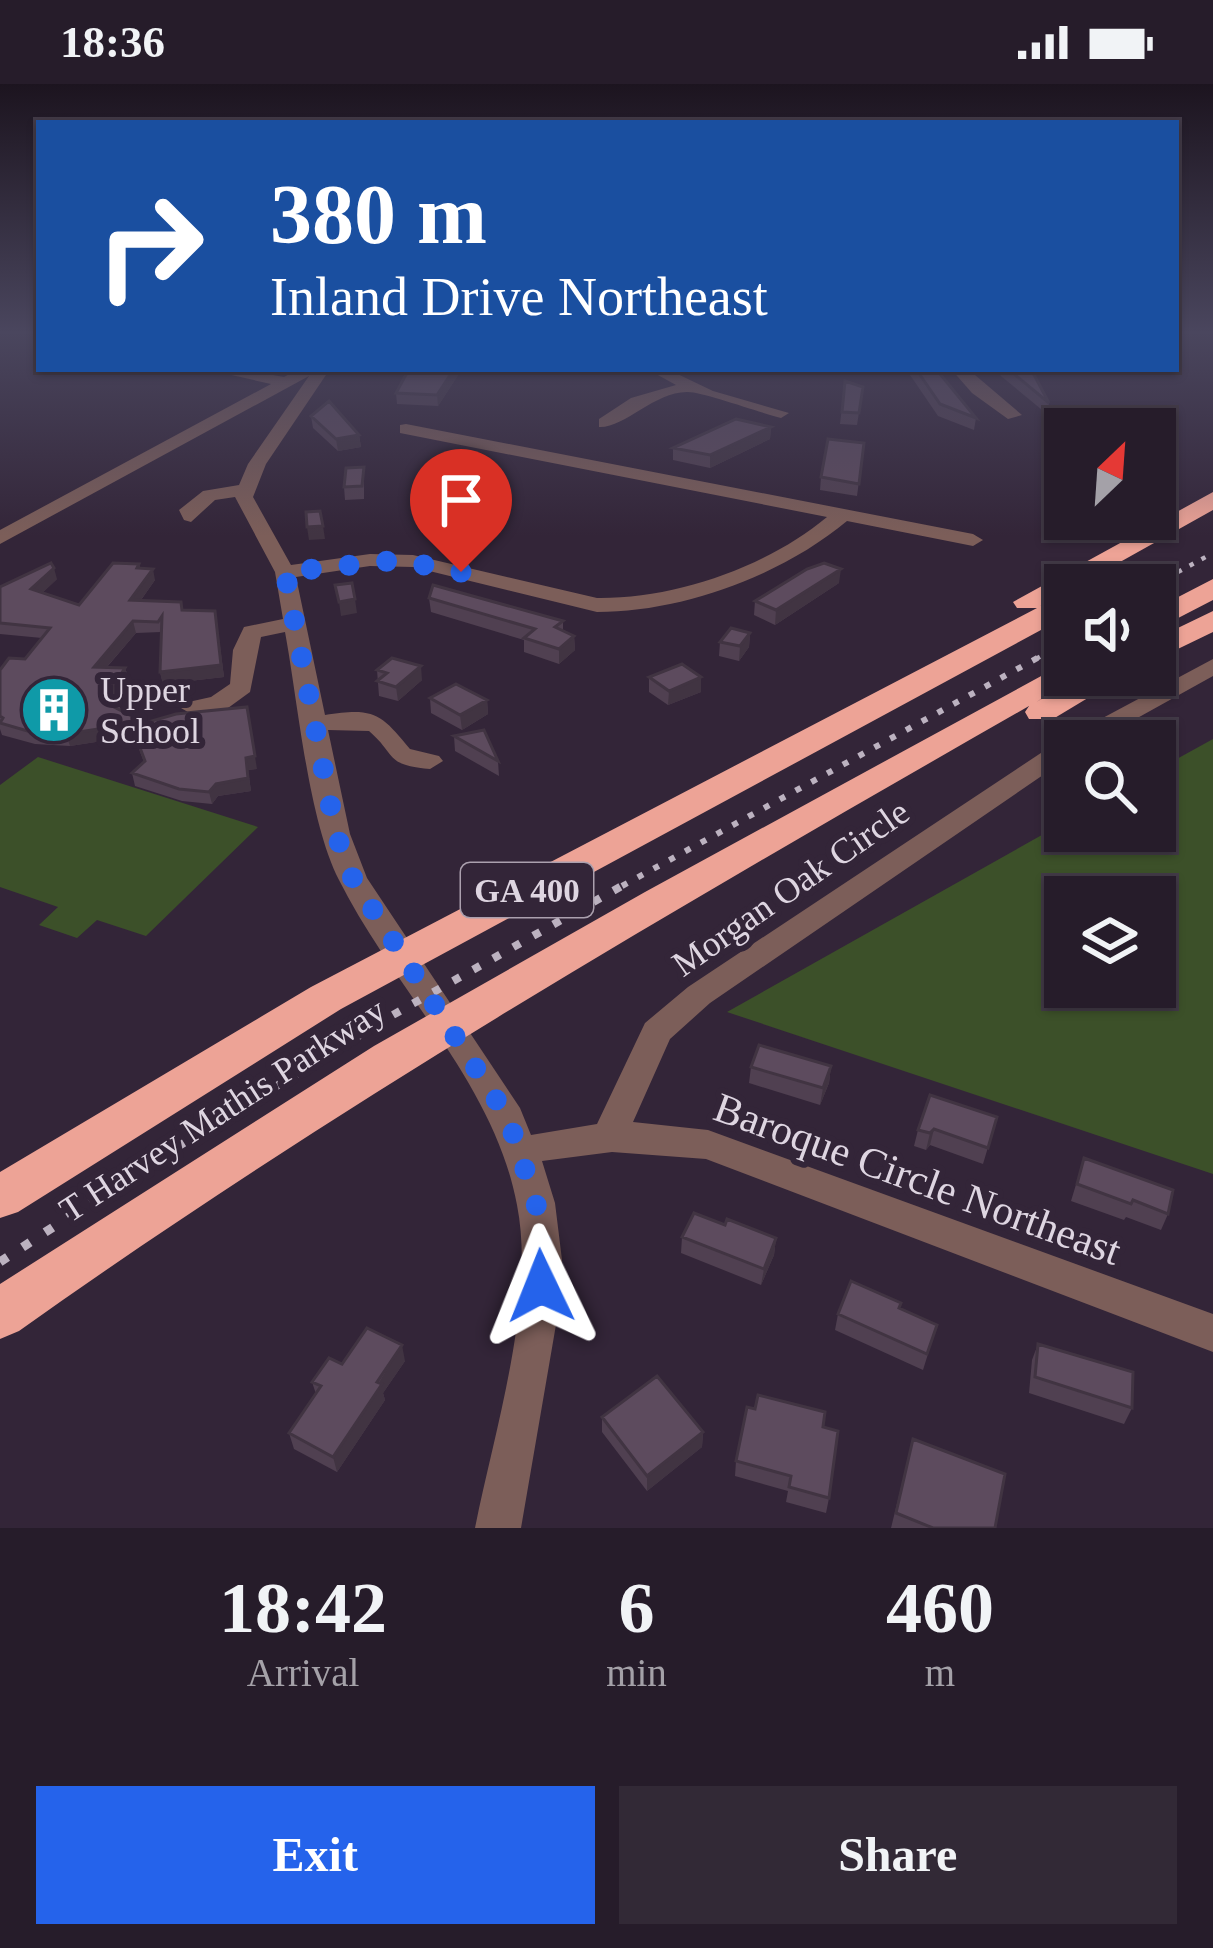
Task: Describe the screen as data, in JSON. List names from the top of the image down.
{
  "streets": {
    "highway": ["GA 400", "T Harvey Mathis Parkway"],
    "street": ["Morgan Oak Circle", "Baroque Circle Northeast"]
  },
  "crossings": [
    ["Morgan Oak Circle", "Baroque Circle Northeast"]
  ],
  "places": {
    "building": ["Upper School"]
  },
  "north": "top right",
  "page": {
    "status": "18:36",
    "turn": ["380 m", "Inland Drive Northeast"],
    "eta": [
      "18:42",
      "Arrival",
      "6",
      "min",
      "460",
      "m"
    ],
    "buttons": ["Exit", "Share"]
  }
}
